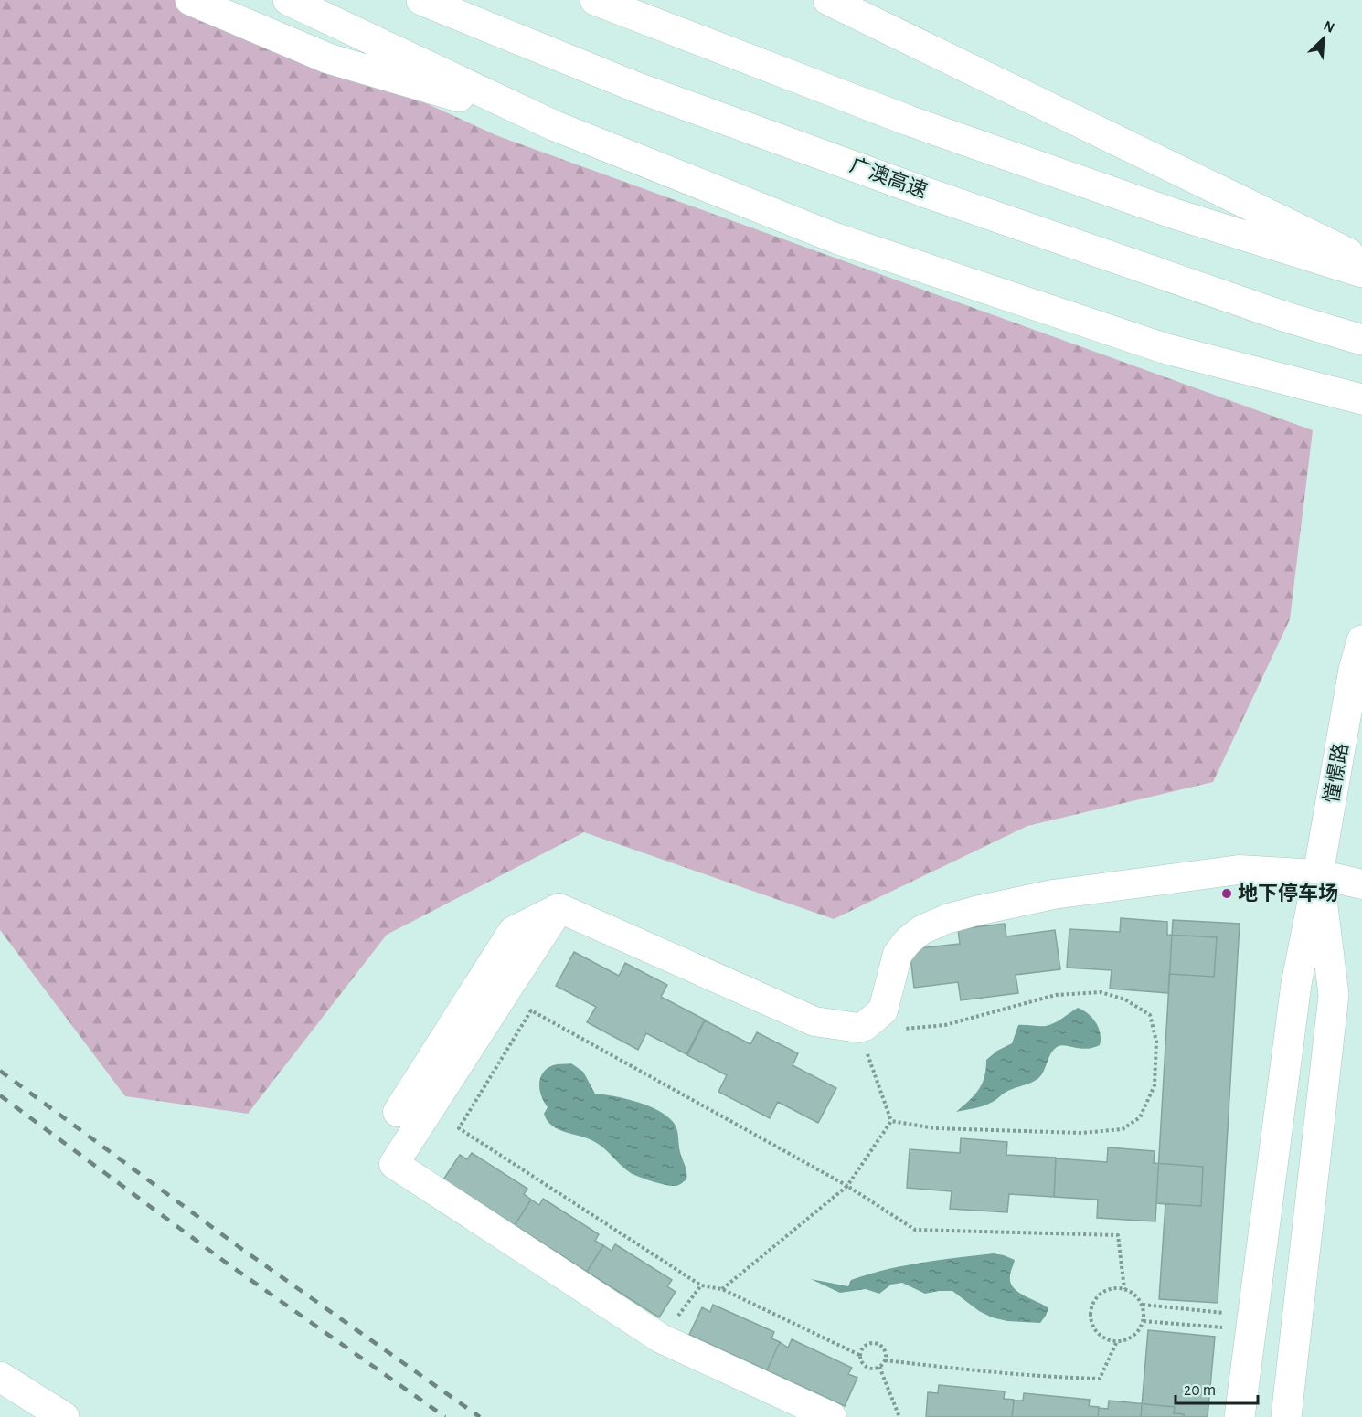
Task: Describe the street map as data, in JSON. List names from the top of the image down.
{
  "streets": {
    "main road": ["广澳高速", "憧憬路"]
  },
  "places": ["地下停车场"],
  "scale_bar": "20 m",
  "north": "top right"
}
